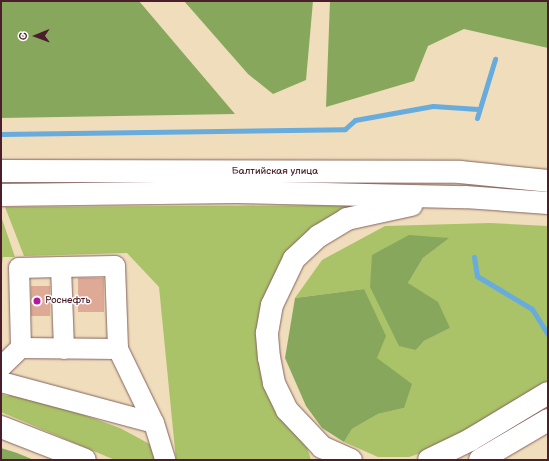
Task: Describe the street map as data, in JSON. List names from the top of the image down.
{
  "streets": {
    "main road": ["Балтийская улица"]
  },
  "places": ["Роснефть"],
  "north": "left"
}
